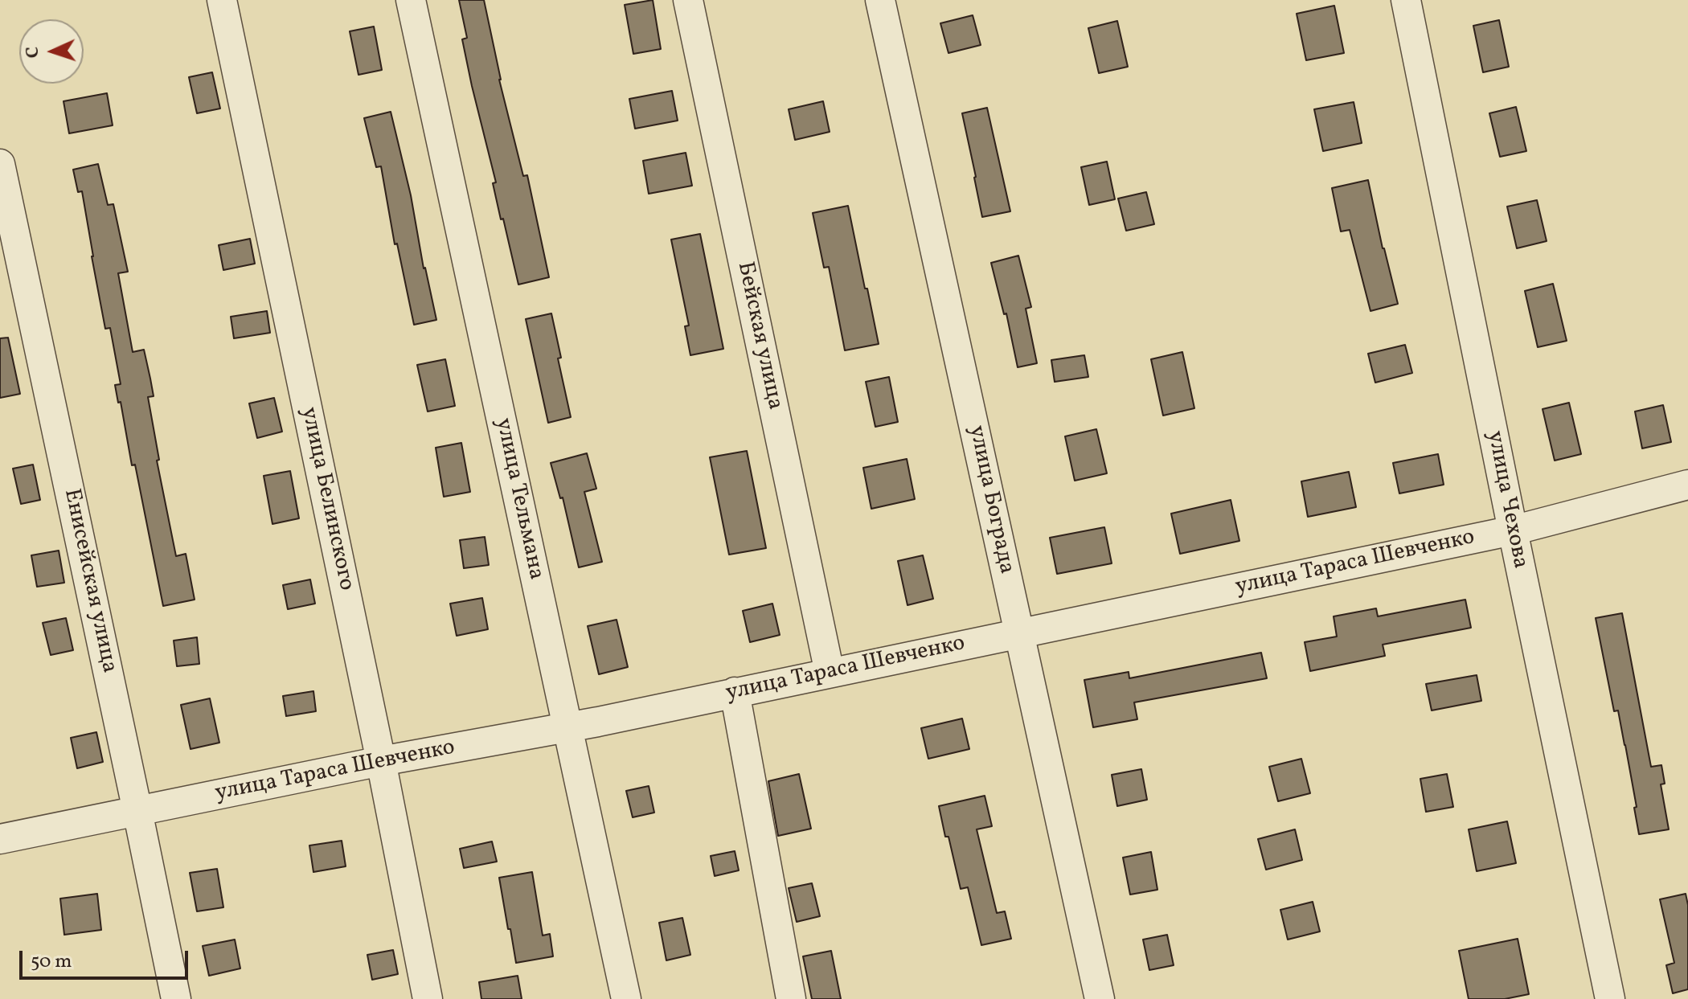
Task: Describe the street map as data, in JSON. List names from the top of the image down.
{
  "streets": {
    "street": [
      "Бейская улица",
      "улица Белинского",
      "улица Тельмана",
      "улица Бограда",
      "улица Чехова",
      "улица Тараса Шевченко",
      "Енисейская улица"
    ]
  },
  "crossings": [
    ["Бейская улица", "улица Тараса Шевченко"],
    ["улица Белинского", "улица Тараса Шевченко"],
    ["улица Тельмана", "улица Тараса Шевченко"],
    ["улица Бограда", "улица Тараса Шевченко"],
    ["улица Чехова", "улица Тараса Шевченко"],
    ["улица Тараса Шевченко", "Енисейская улица"]
  ],
  "scale_bar": "50 m",
  "north": "left"
}
